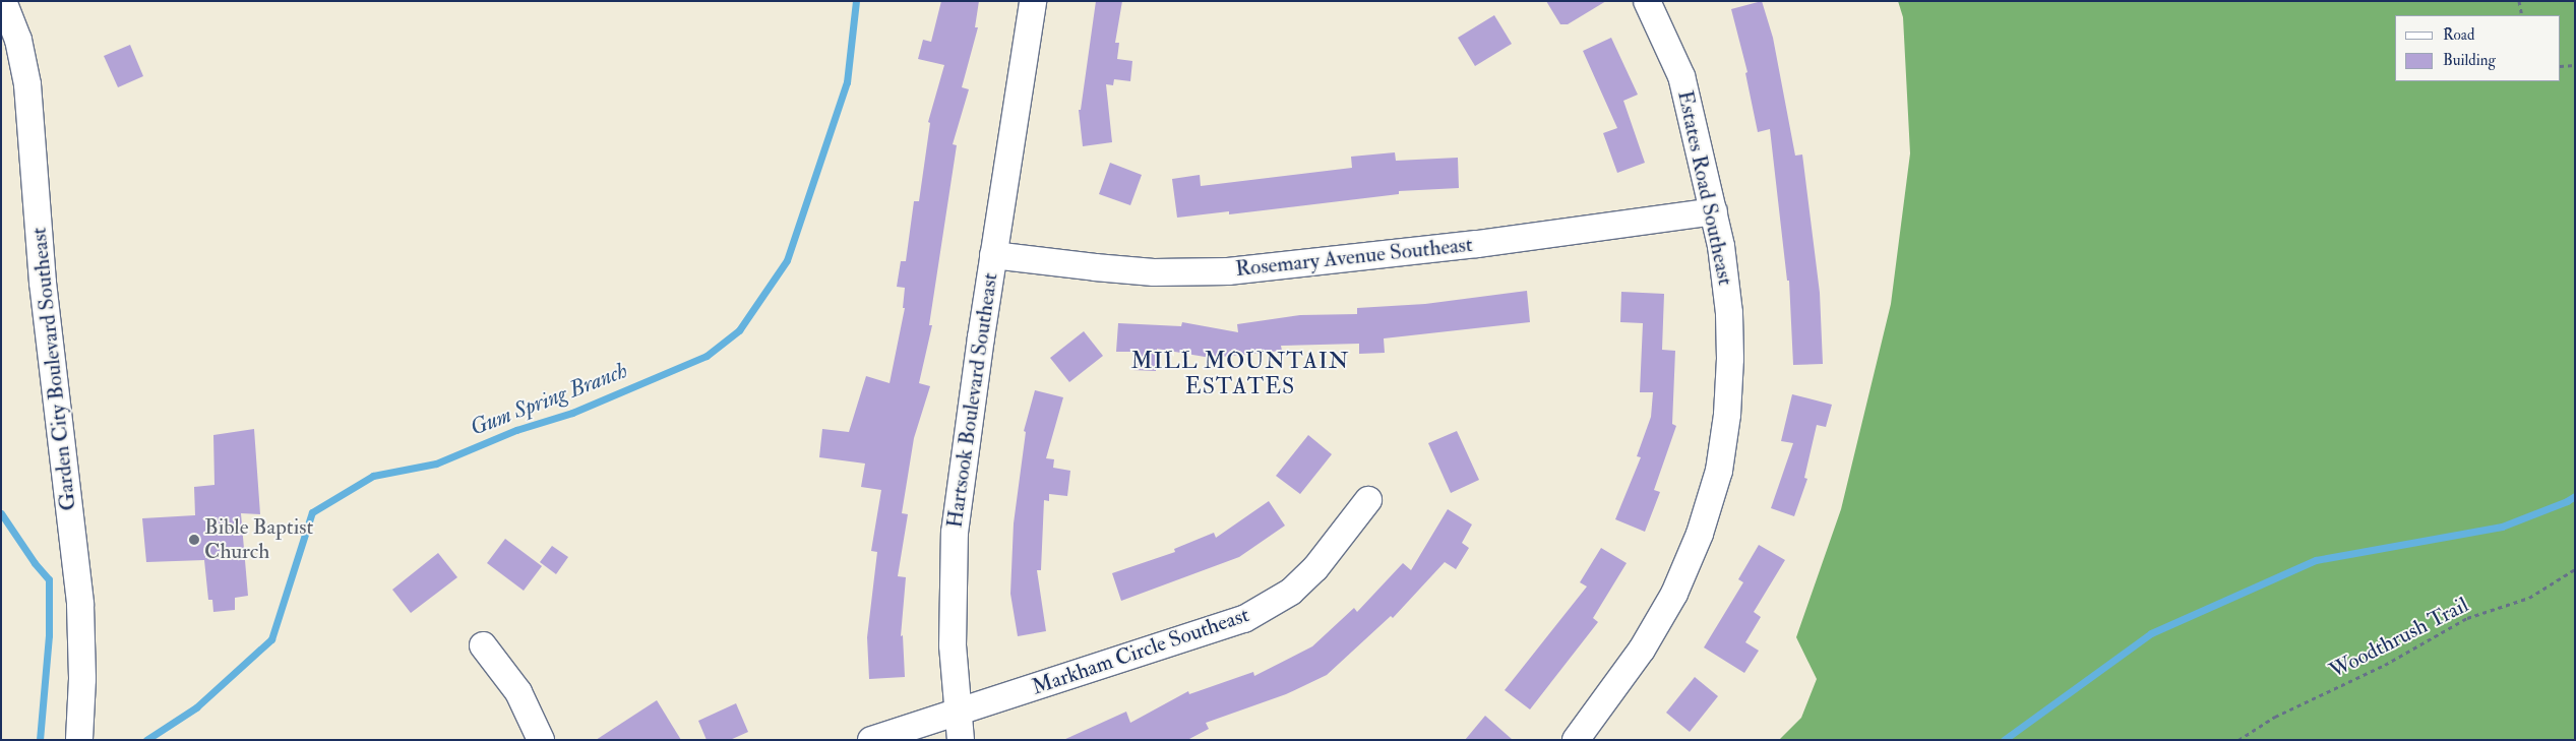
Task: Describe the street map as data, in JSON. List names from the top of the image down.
{
  "streets": {
    "street": [
      "Estates Road Southeast",
      "Rosemary Avenue Southeast",
      "Garden City Boulevard Southeast",
      "Hartsook Boulevard Southeast",
      "Markham Circle Southeast"
    ],
    "path": ["Woodthrush Trail"]
  },
  "crossings": [
    ["Estates Road Southeast", "Rosemary Avenue Southeast"],
    ["Rosemary Avenue Southeast", "Hartsook Boulevard Southeast"],
    ["Hartsook Boulevard Southeast", "Markham Circle Southeast"]
  ],
  "districts": ["MILL MOUNTAIN ESTATES"],
  "water": ["Gum Spring Branch"],
  "places": ["Bible Baptist Church"],
  "legend": ["Road", "Building"]
}
